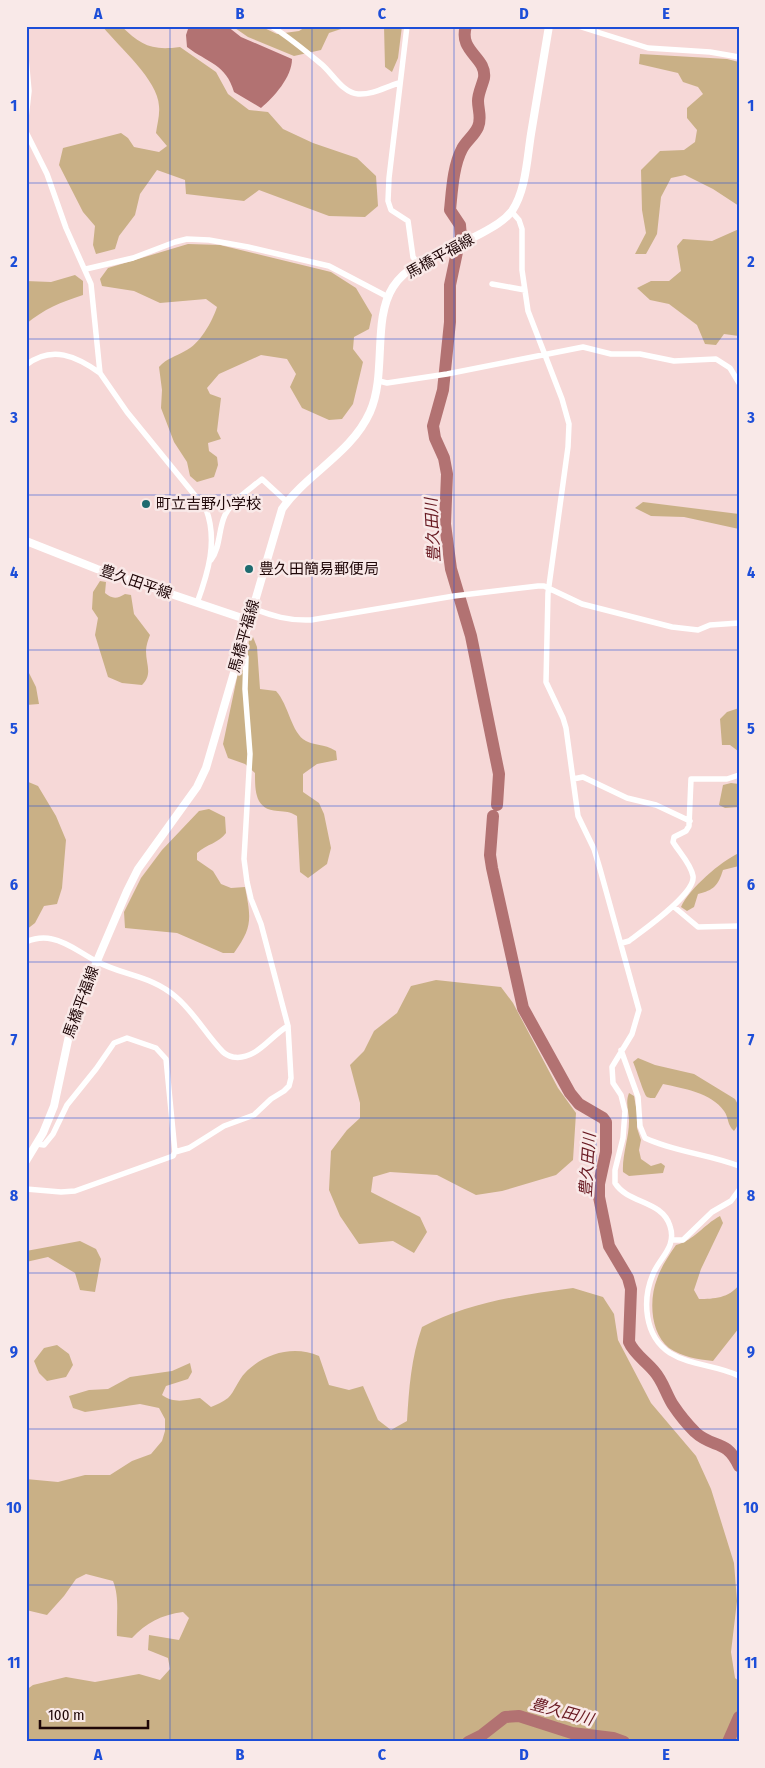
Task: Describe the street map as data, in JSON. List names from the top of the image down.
{
  "streets": {
    "main road": ["馬橋平福線", "豊久田平線"]
  },
  "crossings": [
    ["馬橋平福線", "豊久田平線"]
  ],
  "water": ["豊久田川"],
  "places": ["町立吉野小学校", "豊久田簡易郵便局"],
  "scale_bar": "100 m",
  "grid": {
    "columns": [
      "A",
      "B",
      "C",
      "D",
      "E"
    ],
    "rows": [
      "1",
      "2",
      "3",
      "4",
      "5",
      "6",
      "7",
      "8",
      "9",
      "10",
      "11"
    ]
  }
}
